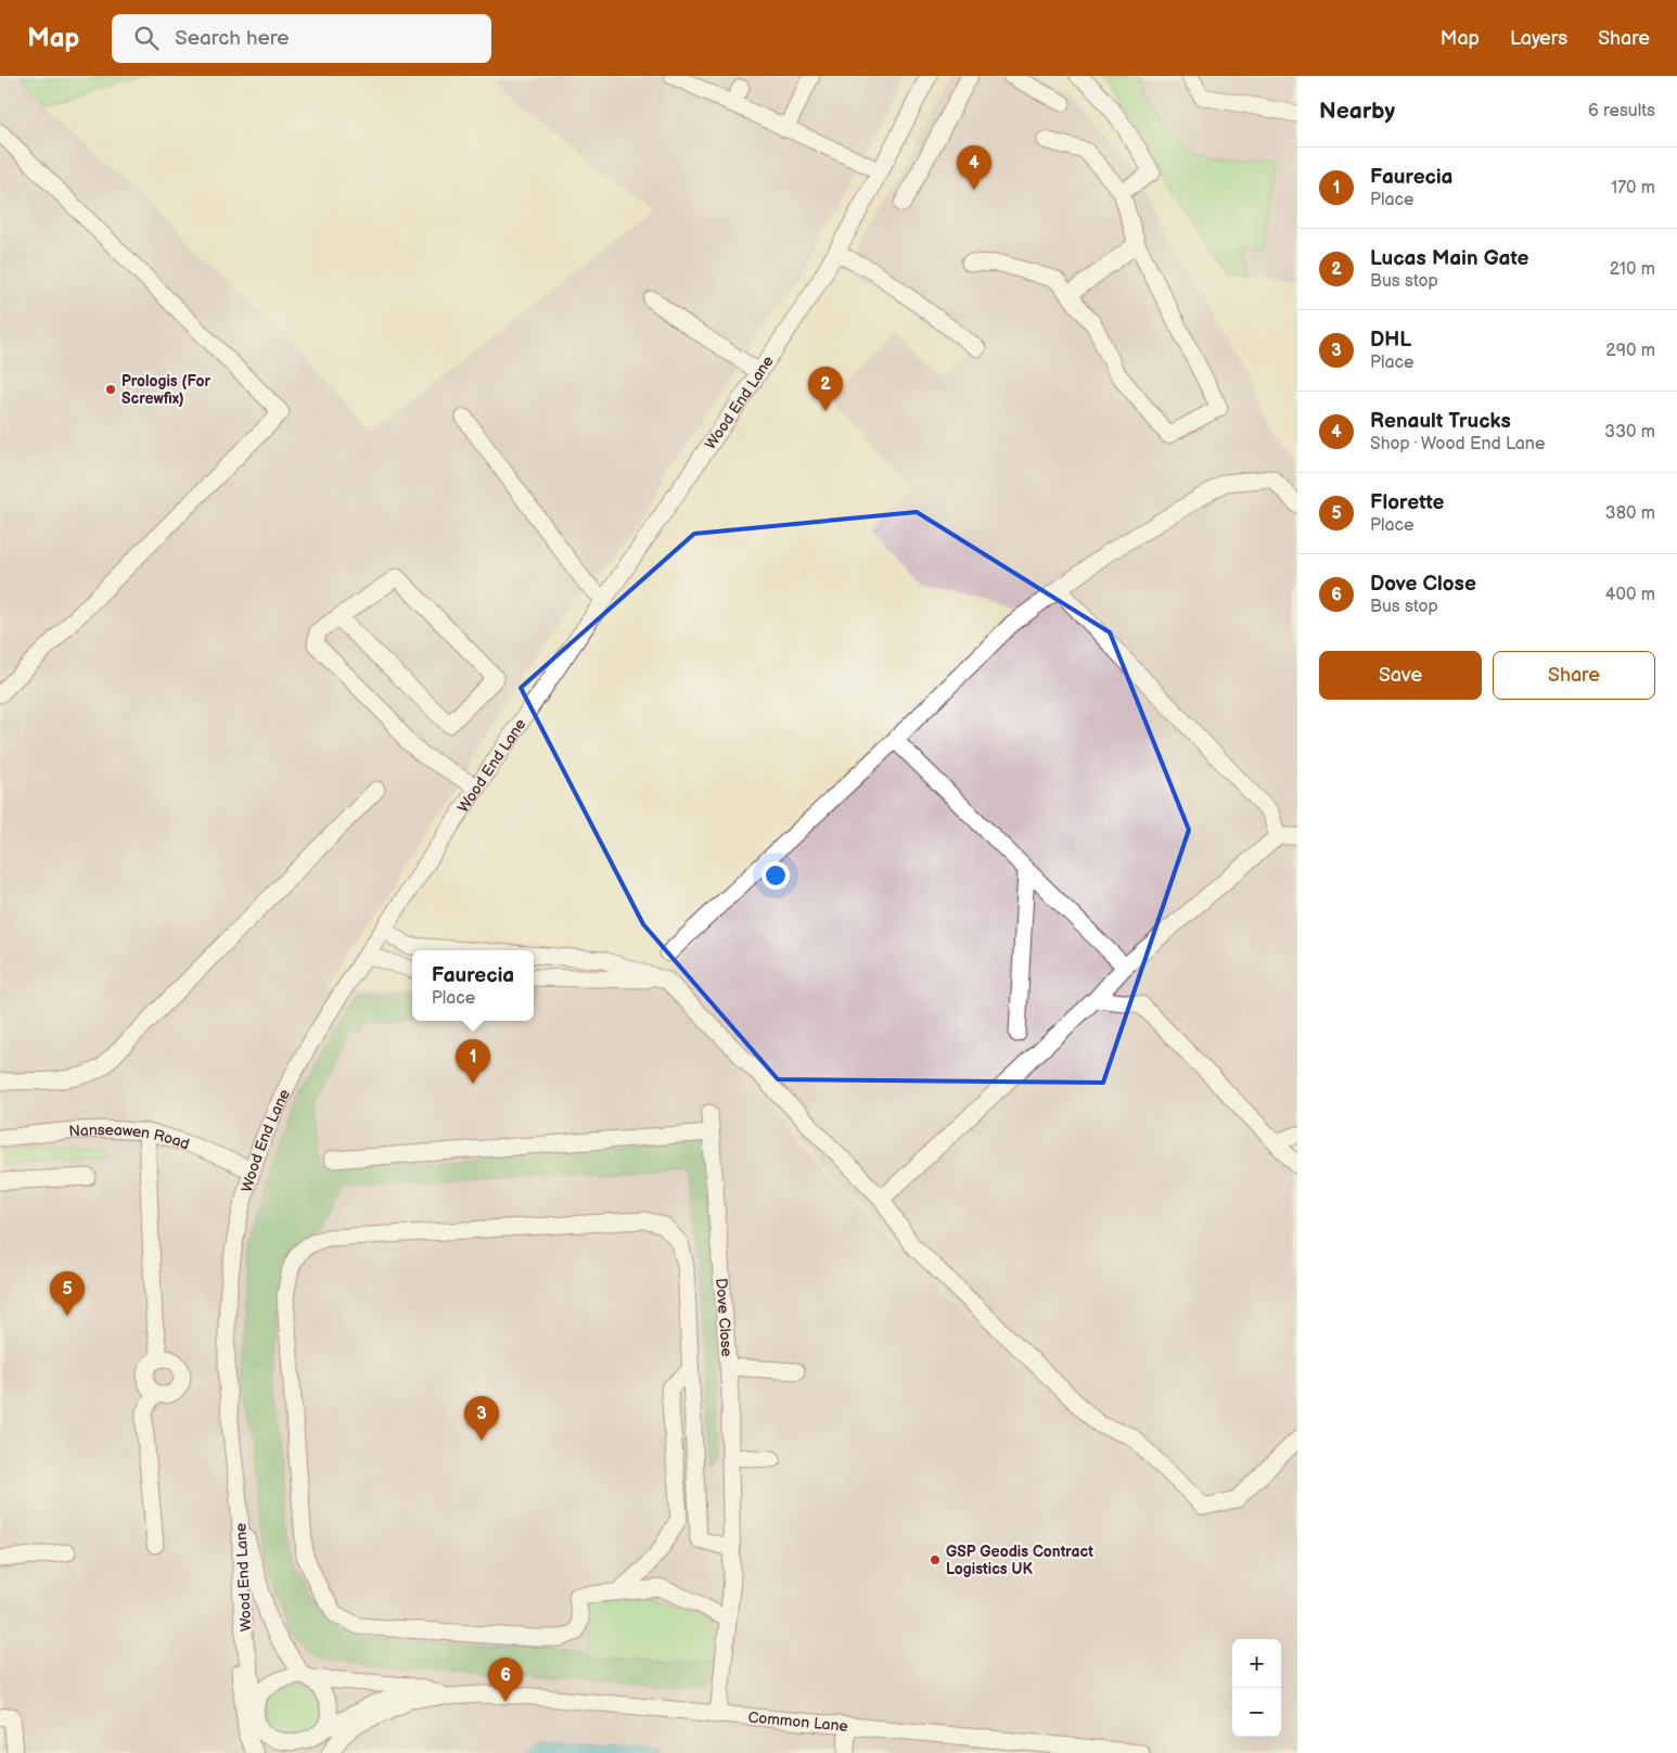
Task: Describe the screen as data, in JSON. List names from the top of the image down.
{
  "streets": {
    "street": [
      "Wood End Lane",
      "Nanseawen Road",
      "Dove Close",
      "Common Lane"
    ]
  },
  "crossings": [
    ["Wood End Lane", "Nanseawen Road"],
    ["Wood End Lane", "Common Lane"],
    ["Dove Close", "Common Lane"]
  ],
  "places": ["Prologis (For Screwfix)", "GSP Geodis Contract Logistics UK"],
  "page": {
    "header": "Map",
    "search": "Search here",
    "nav": ["Map", "Layers", "Share"],
    "heading": ["Nearby", "6 results"],
    "pins": [
      "4",
      "2",
      "1",
      "5",
      "3",
      "6"
    ],
    "list": [
      {
        "mark": "1",
        "name": "Faurecia",
        "note": "Place",
        "value": "170 m"
      },
      {
        "mark": "2",
        "name": "Lucas Main Gate",
        "note": "Bus stop",
        "value": "210 m"
      },
      {
        "mark": "3",
        "name": "DHL",
        "note": "Place",
        "value": "290 m"
      },
      {
        "mark": "4",
        "name": "Renault Trucks",
        "note": "Shop · Wood End Lane",
        "value": "330 m"
      },
      {
        "mark": "5",
        "name": "Florette",
        "note": "Place",
        "value": "380 m"
      },
      {
        "mark": "6",
        "name": "Dove Close",
        "note": "Bus stop",
        "value": "400 m"
      }
    ],
    "buttons": ["Save", "Share"],
    "popup": ["Faurecia", "Place"],
    "map_buttons": ["+", "−"]
  }
}
